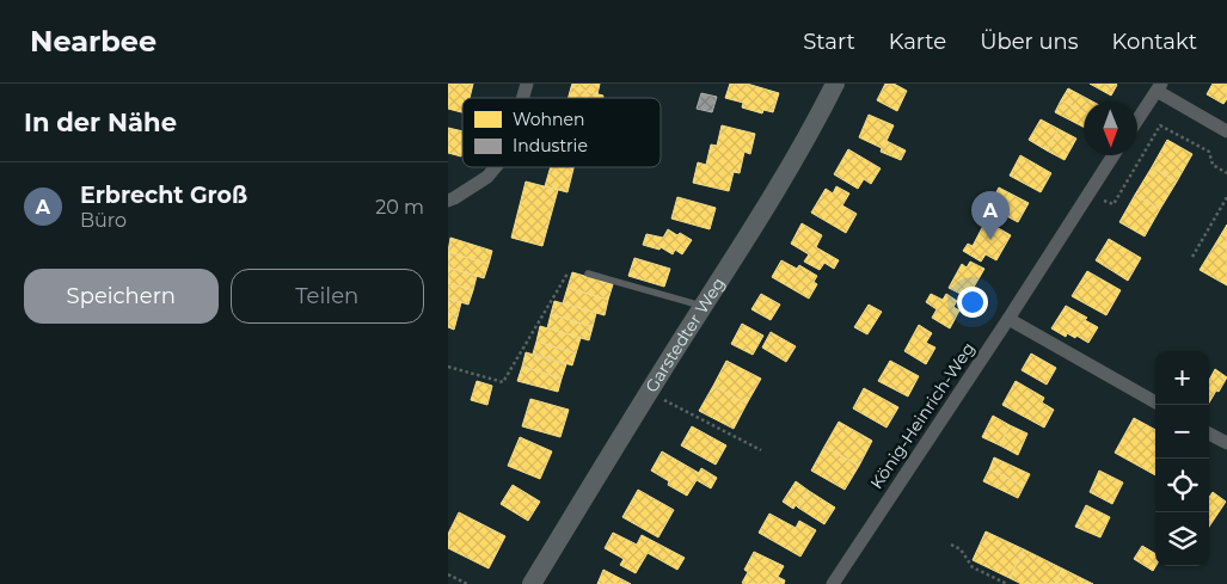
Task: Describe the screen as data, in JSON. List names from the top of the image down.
{
  "streets": {
    "main road": ["Garstedter Weg"],
    "street": ["König-Heinrich-Weg"]
  },
  "legend": ["Wohnen", "Industrie"],
  "north": "bottom",
  "page": {
    "header": "Nearbee",
    "nav": [
      "Start",
      "Karte",
      "Über uns",
      "Kontakt"
    ],
    "heading": "In der Nähe",
    "list": [
      {
        "mark": "A",
        "name": "Erbrecht Groß",
        "note": "Büro",
        "value": "20 m"
      }
    ],
    "pins": "A",
    "buttons": ["Speichern", "Teilen"],
    "map_buttons": ["+", "−"]
  }
}
